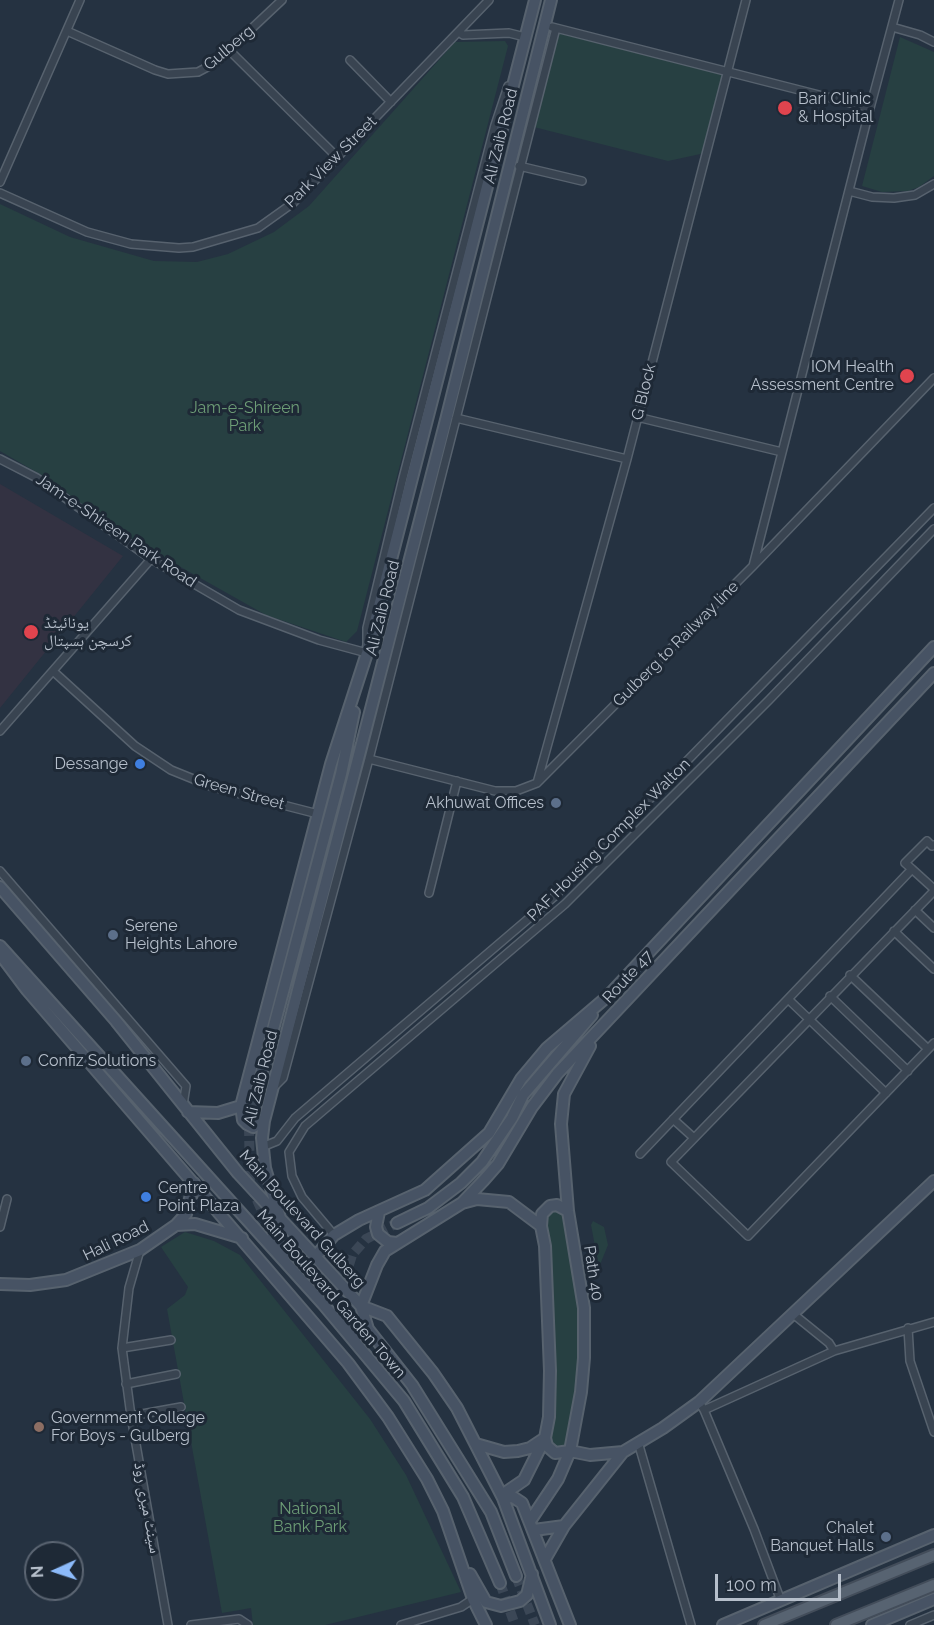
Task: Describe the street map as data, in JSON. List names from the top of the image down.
{
  "streets": {
    "main road": [
      "Ali Zaib Road",
      "Route 47",
      "Main Boulevard Gulberg",
      "Hali Road",
      "Path 40",
      "Main Boulevard Garden Town"
    ],
    "street": [
      "Gulberg",
      "Park View Street",
      "G Block",
      "Jam-e-Shireen Park Road",
      "Gulberg to Railway line",
      "Green Street",
      "PAF Housing Complex Walton",
      "سینٹ میری روڈ"
    ]
  },
  "crossings": [
    ["Ali Zaib Road", "Jam-e-Shireen Park Road"],
    ["Ali Zaib Road", "Green Street"],
    ["Ali Zaib Road", "PAF Housing Complex Walton"],
    ["Ali Zaib Road", "Main Boulevard Gulberg"],
    ["G Block", "Gulberg to Railway line"],
    ["PAF Housing Complex Walton", "Route 47"],
    ["Route 47", "Main Boulevard Gulberg"],
    ["Route 47", "Path 40"],
    ["Route 47", "Main Boulevard Garden Town"],
    ["Main Boulevard Gulberg", "Main Boulevard Garden Town"],
    ["Hali Road", "سینٹ میری روڈ"]
  ],
  "parks": ["Jam-e-Shireen Park", "National Bank Park"],
  "places": [
    "Bari Clinic & Hospital",
    "IOM Health Assessment Centre",
    "یونائیٹڈ کرسچن ہسپتال",
    "Dessange",
    "Akhuwat Offices",
    "Serene Heights Lahore",
    "Confiz Solutions",
    "Centre Point Plaza",
    "Government College For Boys - Gulberg",
    "Chalet Banquet Halls"
  ],
  "scale_bar": "100 m",
  "north": "left"
}
